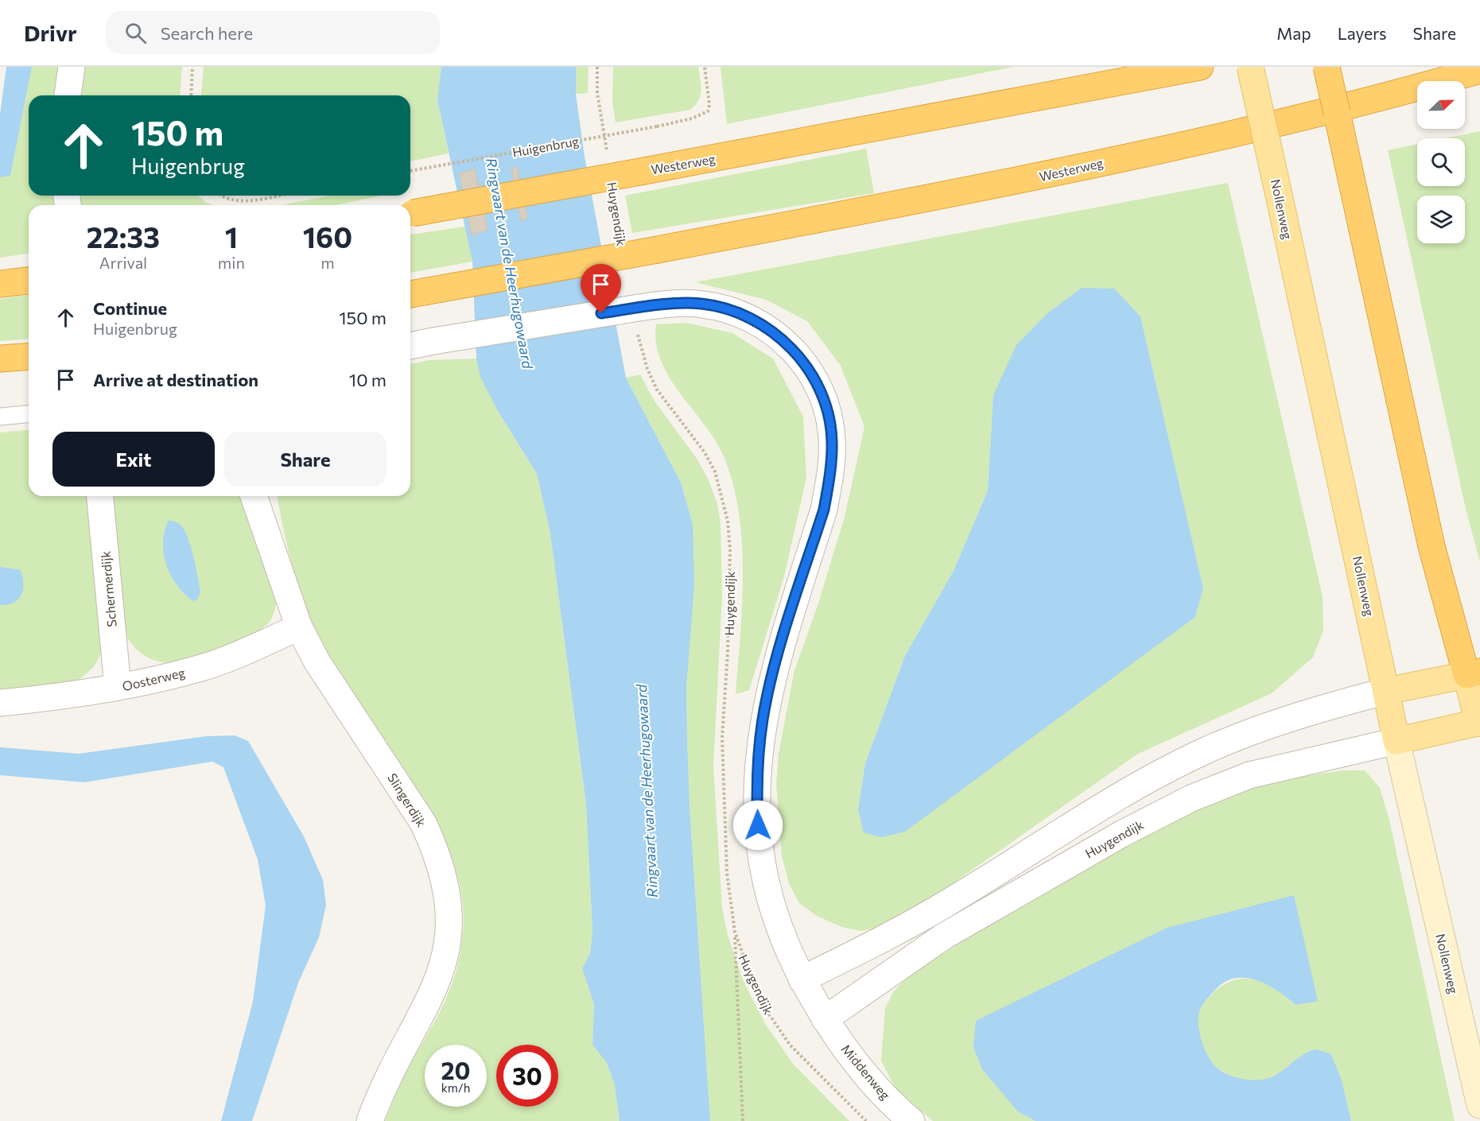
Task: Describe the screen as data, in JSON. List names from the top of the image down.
{
  "streets": {
    "highway": ["Westerweg"],
    "main road": ["Nollenweg"],
    "street": [
      "Huygendijk",
      "Schermerdijk",
      "Oosterweg",
      "Slingerdijk",
      "Middenweg"
    ],
    "path": ["Huigenbrug"]
  },
  "crossings": [
    ["Nollenweg", "Huygendijk"],
    ["Huygendijk", "Middenweg"],
    ["Schermerdijk", "Oosterweg"],
    ["Oosterweg", "Slingerdijk"]
  ],
  "water": ["Ringvaart van de Heerhugowaard"],
  "north": "top right",
  "page": {
    "header": "Drivr",
    "search": "Search here",
    "nav": ["Map", "Layers", "Share"],
    "turn": ["150 m", "Huigenbrug"],
    "eta": [
      "22:33",
      "Arrival",
      "1",
      "min",
      "160",
      "m"
    ],
    "list": [
      {
        "name": "Continue",
        "note": "Huigenbrug",
        "value": "150 m"
      },
      {
        "name": "Arrive at destination",
        "value": "10 m"
      }
    ],
    "buttons": ["Exit", "Share"],
    "speed": "20 km/h",
    "limit": "30"
  }
}
